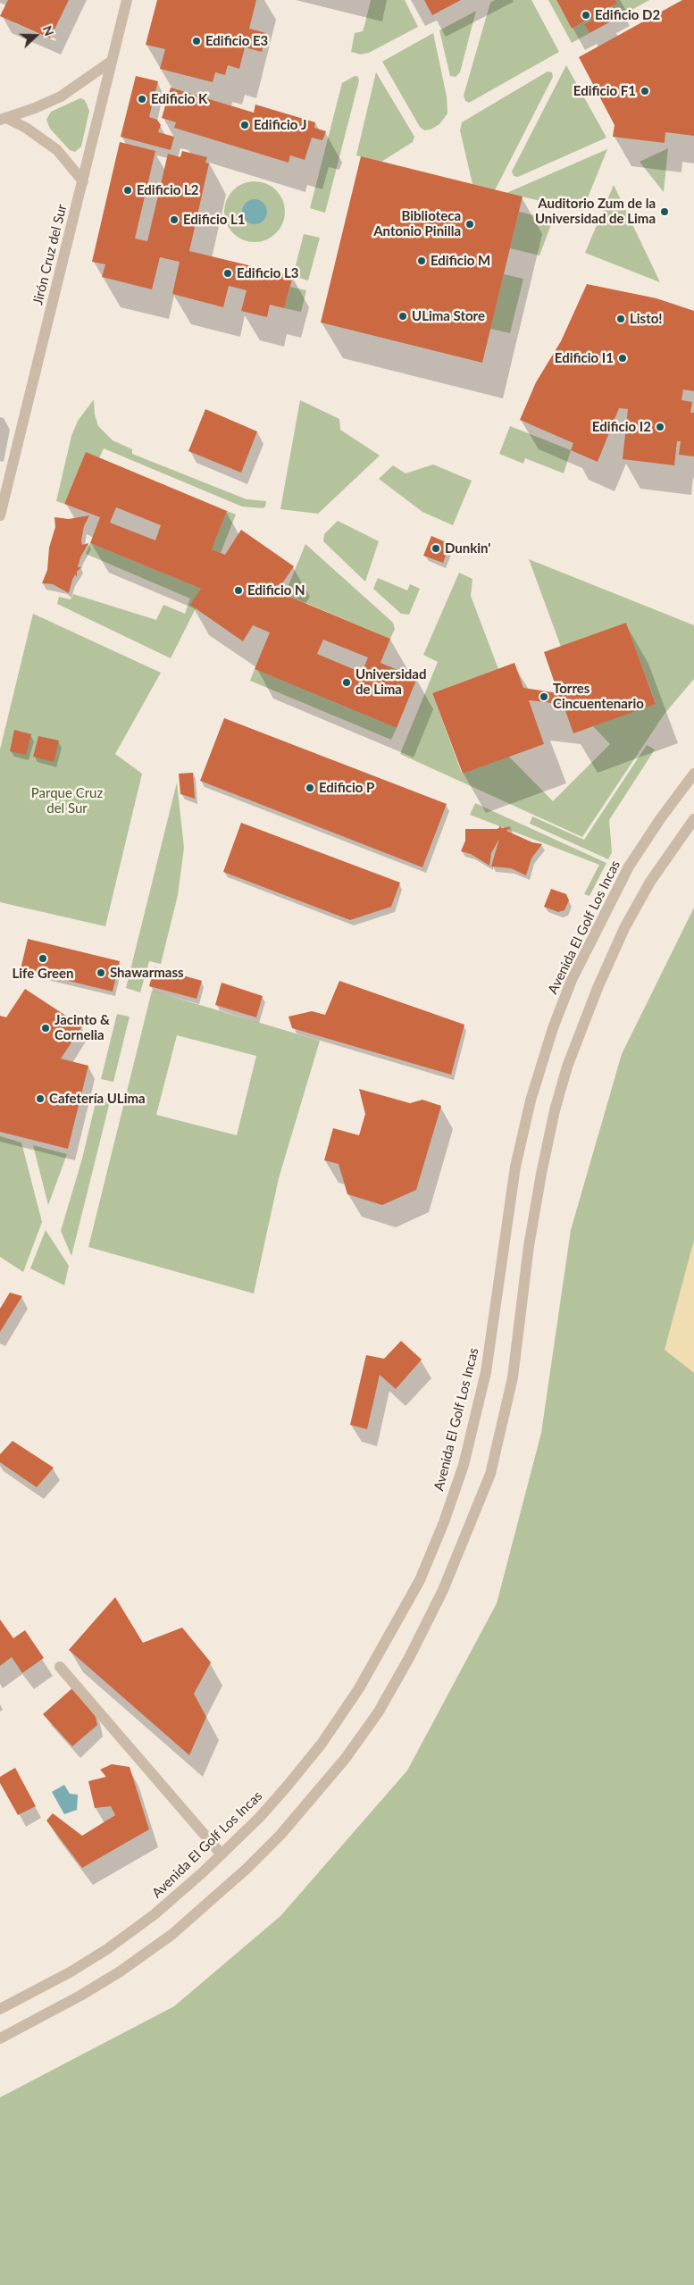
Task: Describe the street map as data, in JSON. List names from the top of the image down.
{
  "streets": {
    "street": ["Jirón Cruz del Sur", "Avenida El Golf Los Incas"]
  },
  "parks": ["Parque Cruz del Sur"],
  "places": [
    "Edificio D2",
    "Edificio E3",
    "Edificio F1",
    "Edificio K",
    "Edificio J",
    "Edificio L2",
    "Auditorio Zum de la Universidad de Lima",
    "Edificio L1",
    "Biblioteca Antonio Pinilla",
    "Edificio M",
    "Edificio L3",
    "ULima Store",
    "Listo!",
    "Edificio I1",
    "Edificio I2",
    "Dunkin'",
    "Edificio N",
    "Universidad de Lima",
    "Torres Cincuentenario",
    "Edificio P",
    "Life Green",
    "Shawarmass",
    "Jacinto & Cornelia",
    "Cafetería ULima"
  ],
  "north": "right"
}
